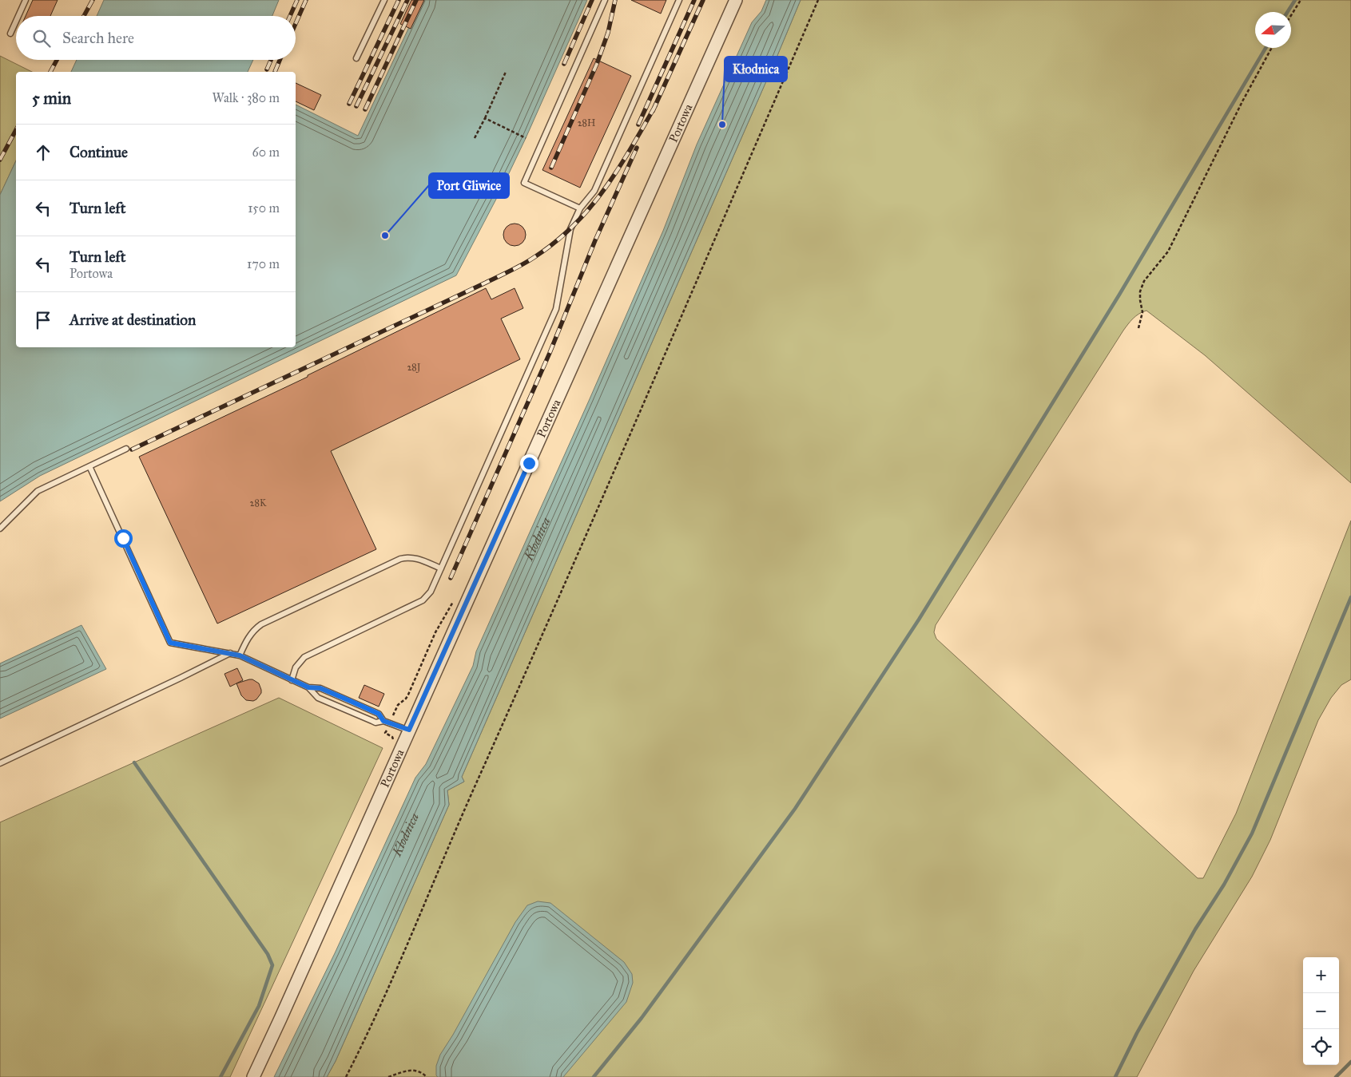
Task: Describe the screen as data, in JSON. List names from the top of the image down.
{
  "streets": {
    "street": ["Portowa"]
  },
  "water": ["Kłodnica"],
  "places": ["Kłodnica", "Port Gliwice"],
  "house_numbers": ["28H", "28J", "28K"],
  "north": "left",
  "page": {
    "search": "Search here",
    "heading": ["5 min", "Walk · 380 m"],
    "list": [
      ["Continue", "60 m"],
      ["Turn left", "150 m"],
      ["Turn left", "Portowa", "170 m"],
      "Arrive at destination"
    ],
    "map_buttons": ["+", "−"]
  }
}
